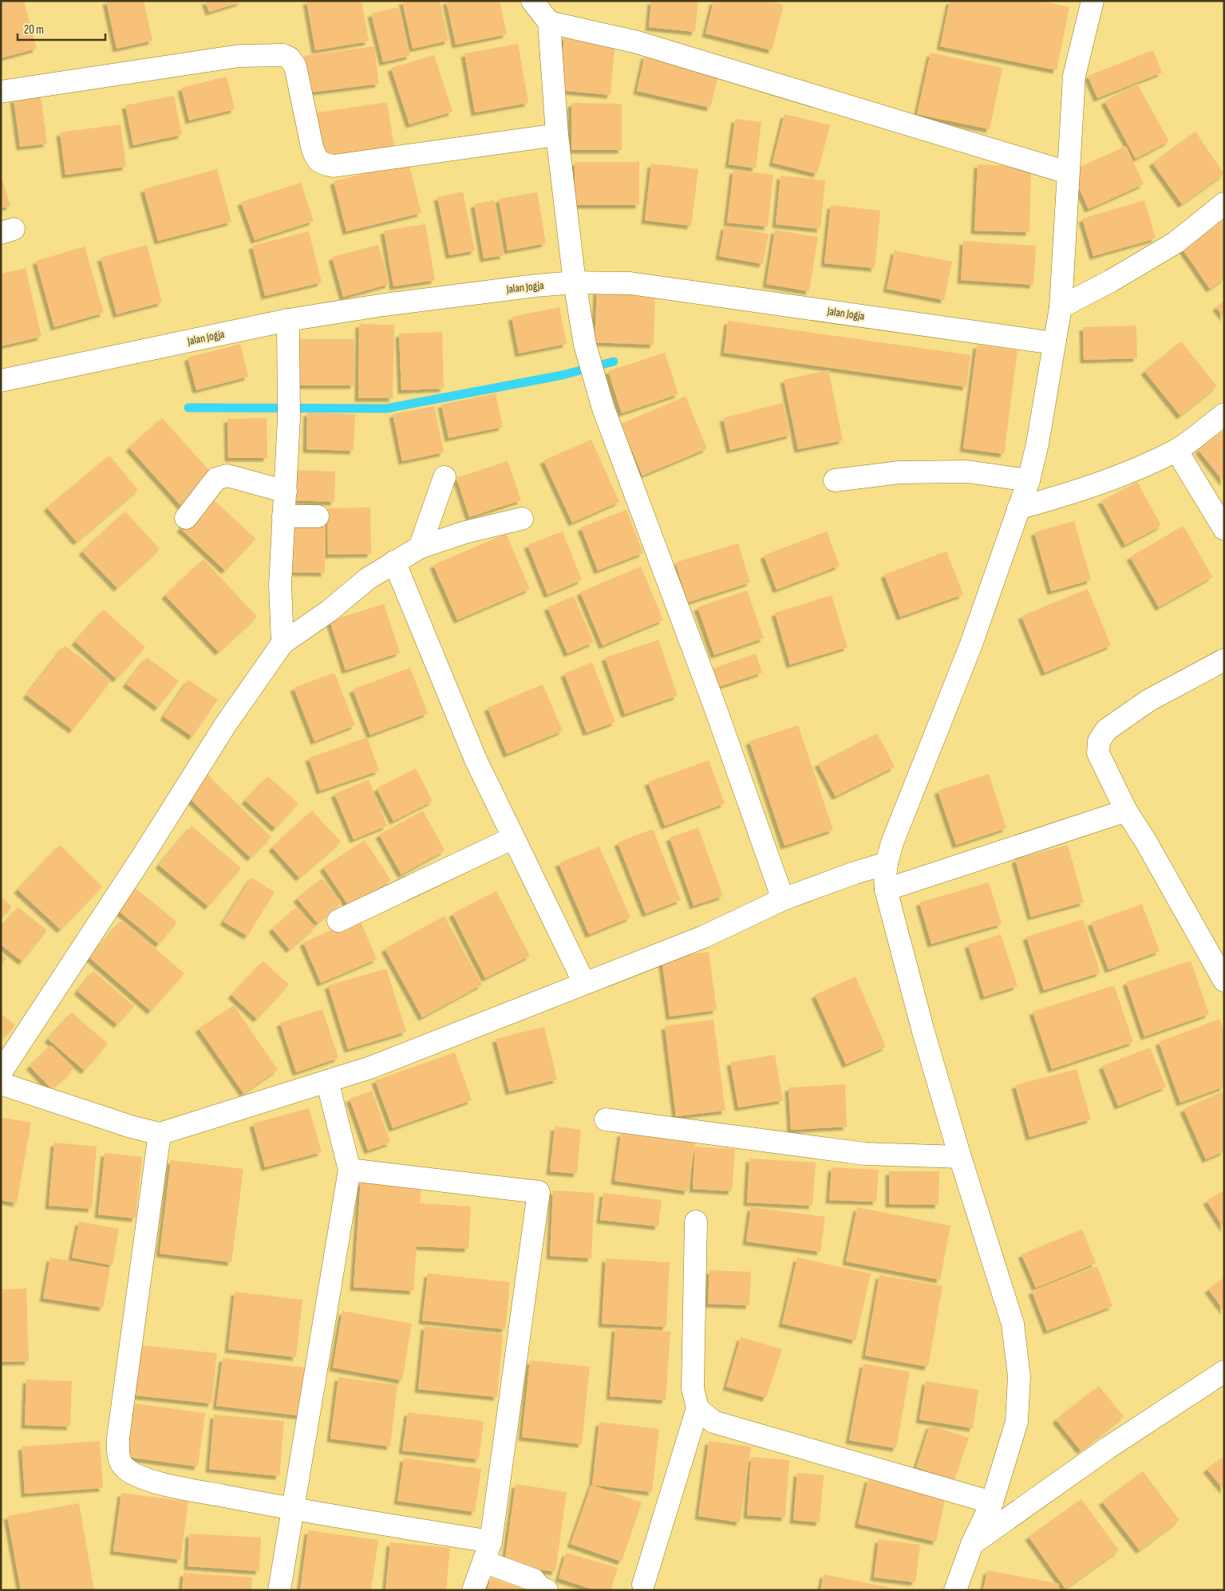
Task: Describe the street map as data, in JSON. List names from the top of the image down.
{
  "streets": {
    "street": ["Jalan Jogja"]
  },
  "scale_bar": "20 m"
}
